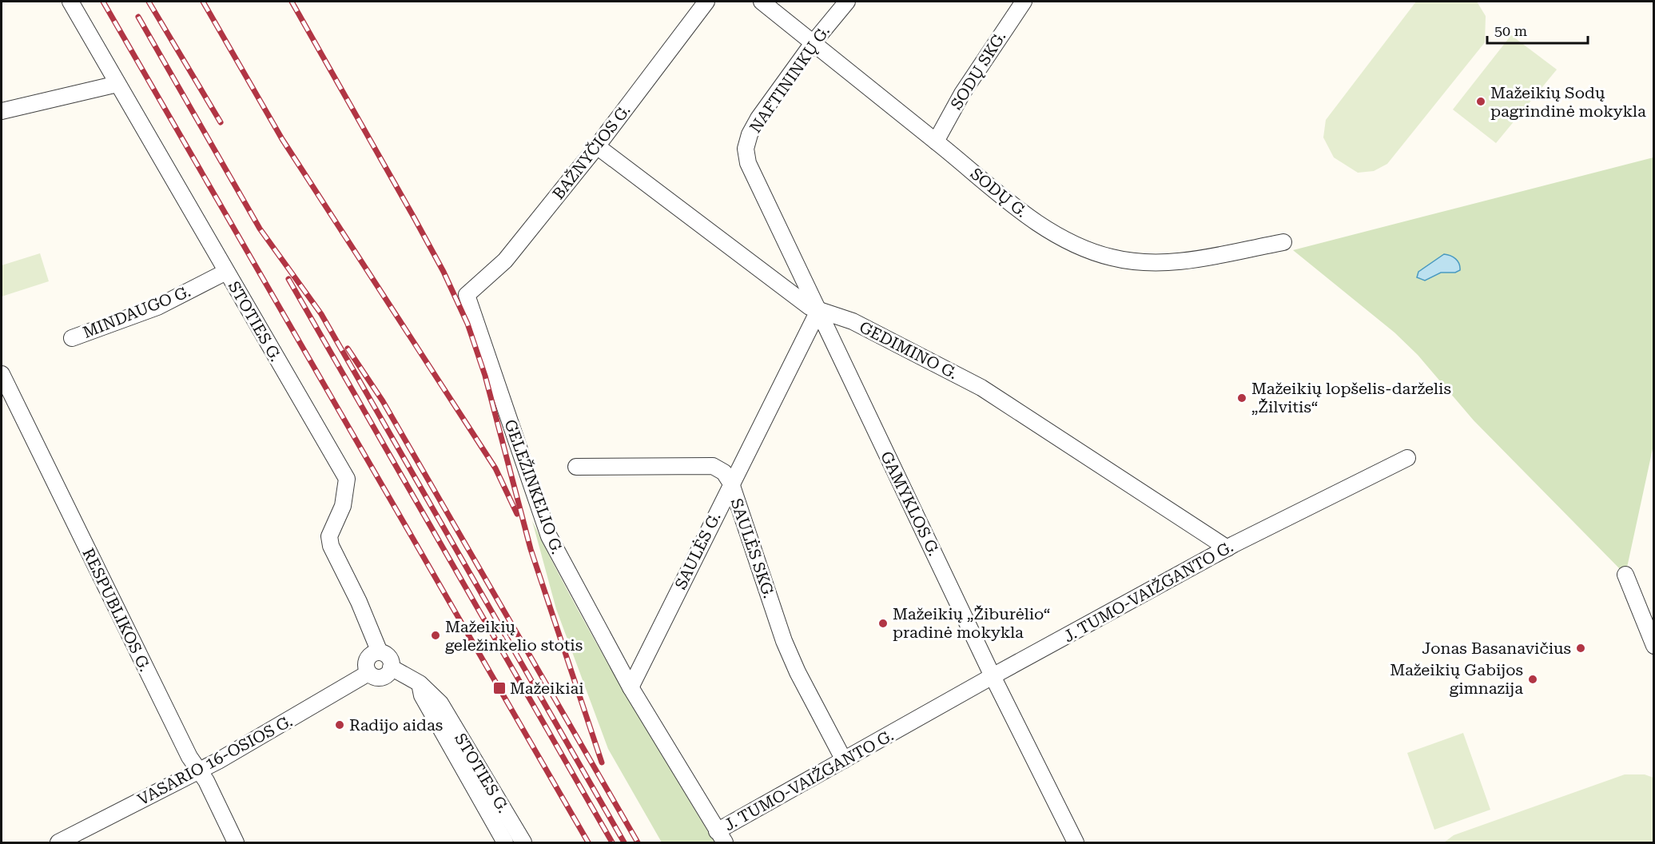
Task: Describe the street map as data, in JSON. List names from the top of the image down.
{
  "streets": {
    "street": [
      "SODŲ SKG.",
      "NAFTININKŲ G.",
      "BAŽNYČIOS G.",
      "SODŲ G.",
      "MINDAUGO G.",
      "STOTIES G.",
      "GEDIMINO G.",
      "GELEŽINKELIO G.",
      "GAMYKLOS G.",
      "SAULĖS SKG.",
      "SAULĖS G.",
      "J. TUMO-VAIŽGANTO G.",
      "RESPUBLIKOS G.",
      "VASARIO 16-OSIOS G."
    ]
  },
  "crossings": [
    ["SODŲ SKG.", "SODŲ G."],
    ["NAFTININKŲ G.", "SODŲ G."],
    ["NAFTININKŲ G.", "GAMYKLOS G."],
    ["BAŽNYČIOS G.", "GEDIMINO G."],
    ["BAŽNYČIOS G.", "GELEŽINKELIO G."],
    ["MINDAUGO G.", "STOTIES G."],
    ["STOTIES G.", "VASARIO 16-OSIOS G."],
    ["GEDIMINO G.", "GAMYKLOS G."],
    ["GEDIMINO G.", "SAULĖS G."],
    ["GEDIMINO G.", "J. TUMO-VAIŽGANTO G."],
    ["GELEŽINKELIO G.", "SAULĖS G."],
    ["GELEŽINKELIO G.", "J. TUMO-VAIŽGANTO G."],
    ["GAMYKLOS G.", "SAULĖS G."],
    ["GAMYKLOS G.", "J. TUMO-VAIŽGANTO G."],
    ["SAULĖS SKG.", "SAULĖS G."],
    ["SAULĖS SKG.", "J. TUMO-VAIŽGANTO G."],
    ["RESPUBLIKOS G.", "VASARIO 16-OSIOS G."]
  ],
  "places": {
    "other": [
      "Mažeikių Sodų pagrindinė mokykla",
      "Mažeikių lopšelis-darželis „Žilvitis“",
      "Mažeikių „Žiburėlio“ pradinė mokykla",
      "Mažeikių geležinkelio stotis",
      "Jonas Basanavičius",
      "Mažeikių Gabijos gimnazija",
      "Radijo aidas"
    ],
    "transit": ["Mažeikiai"]
  },
  "scale_bar": "50 m"
}
